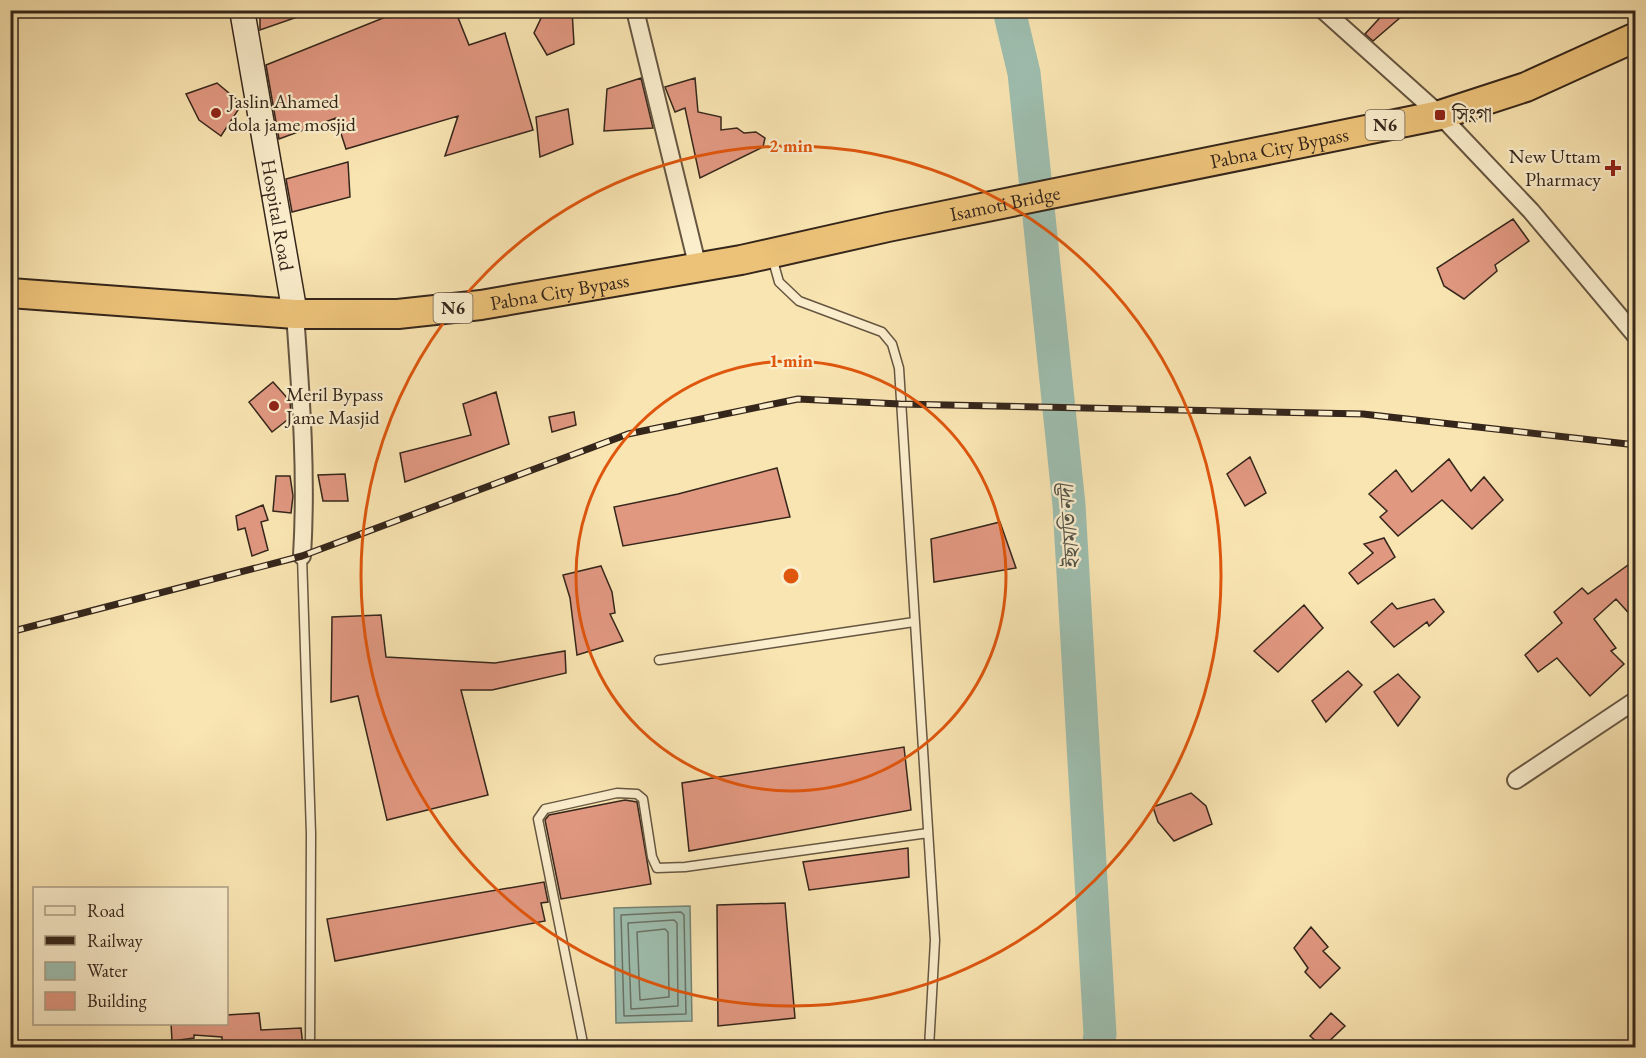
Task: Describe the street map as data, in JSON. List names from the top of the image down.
{
  "streets": {
    "highway": ["N6", "Pabna City Bypass", "Isamoti Bridge"],
    "main road": ["Hospital Road"]
  },
  "crossings": [
    ["Pabna City Bypass", "Isamoti Bridge"],
    ["Pabna City Bypass", "Hospital Road"]
  ],
  "water": ["ইছামতি নদী"],
  "places": {
    "other": ["Jaslin Ahamed dola jame mosjid", "Meril Bypass Jame Masjid"],
    "transit": ["সিংগা"],
    "health": ["New Uttam Pharmacy"]
  },
  "legend": [
    "Road",
    "Railway",
    "Water",
    "Building"
  ],
  "rings": ["2 min", "1 min"]
}
